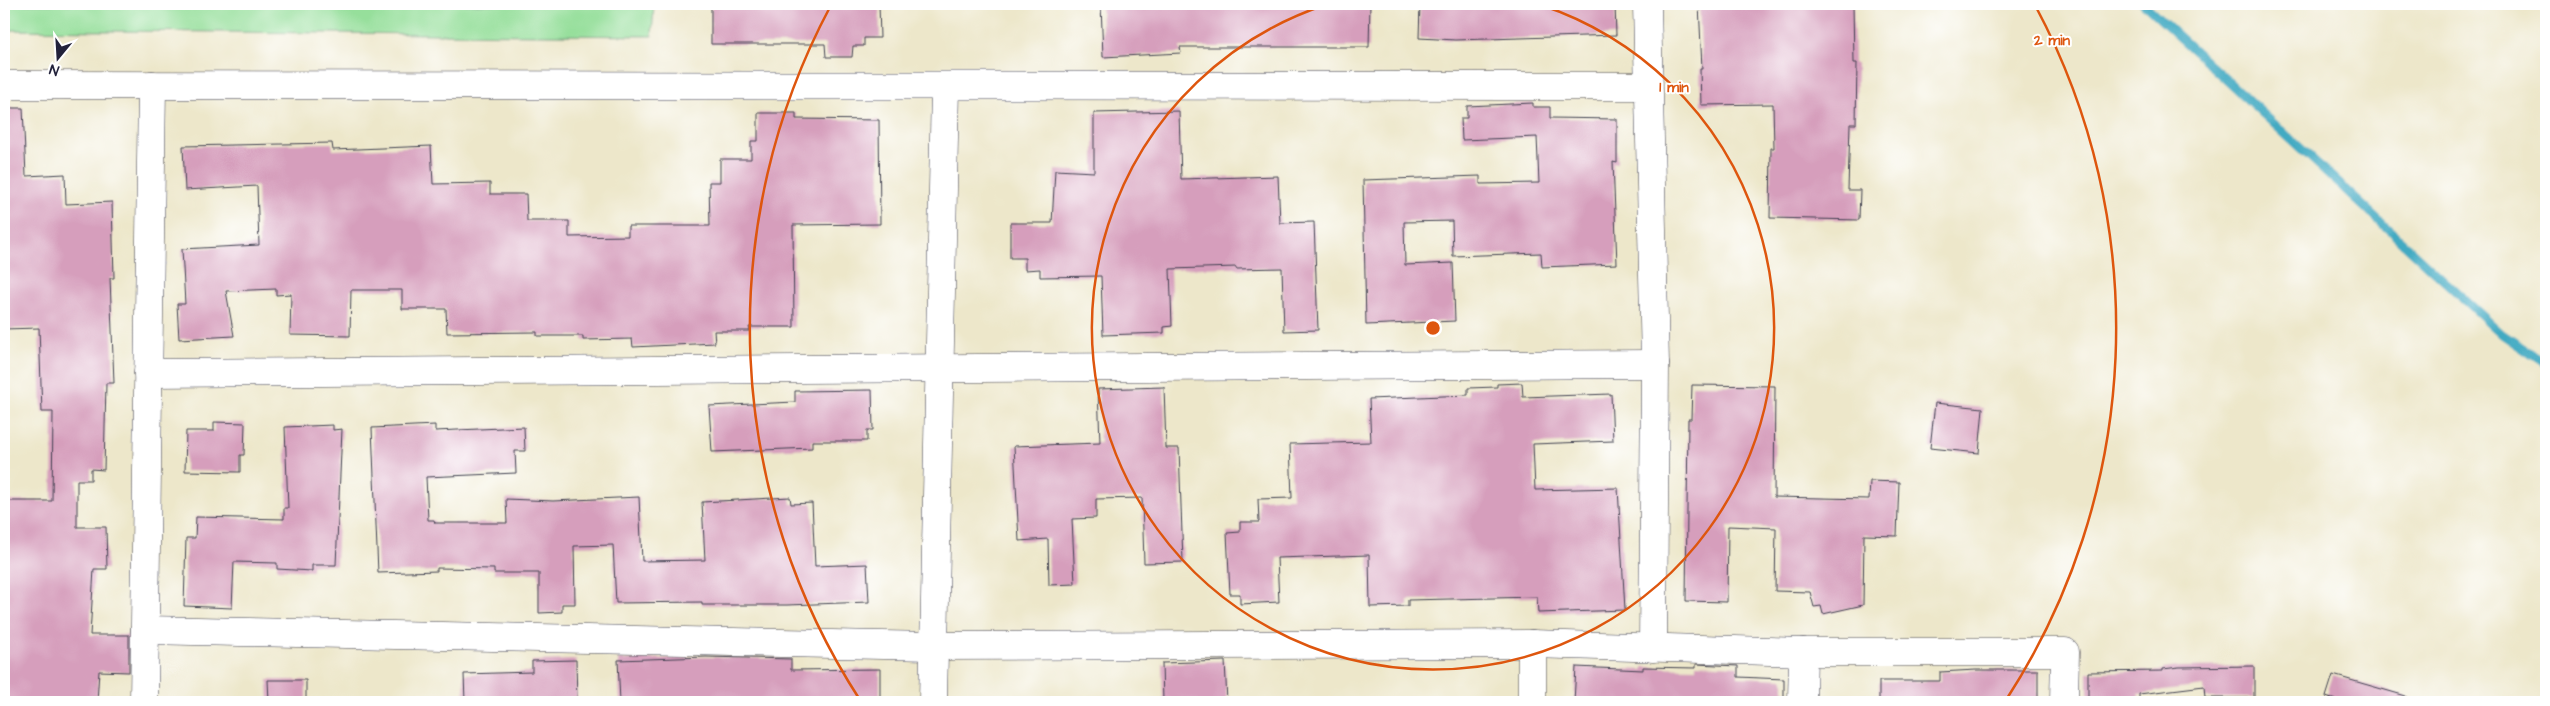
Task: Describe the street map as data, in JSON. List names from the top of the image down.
{
  "north": "bottom",
  "rings": ["2 min", "1 min"]
}
